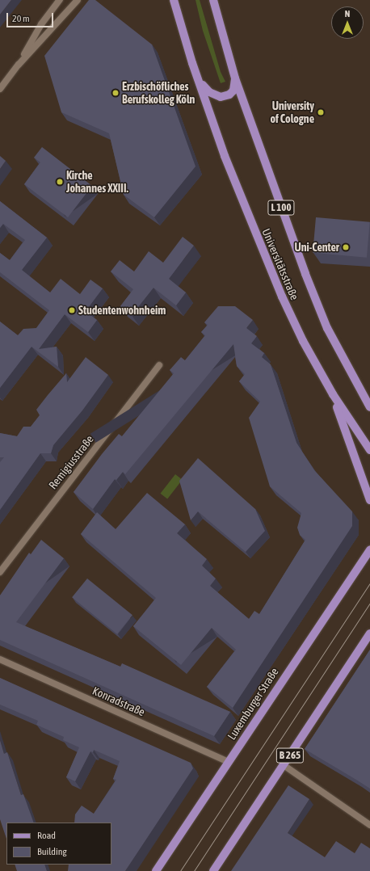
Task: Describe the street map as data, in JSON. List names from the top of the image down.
{
  "streets": {
    "main road": [
      "L 100",
      "Universitätsstraße",
      "Luxemburger Straße",
      "B 265"
    ],
    "street": ["Remigiusstraße", "Konradstraße"]
  },
  "crossings": [
    ["Konradstraße", "Luxemburger Straße"]
  ],
  "places": [
    "Erzbischöfliches Berufskolleg Köln",
    "University of Cologne",
    "Kirche Johannes XXIII.",
    "Uni-Center",
    "Studentenwohnheim"
  ],
  "legend": ["Road", "Building"],
  "scale_bar": "20 m",
  "north": "top"
}
